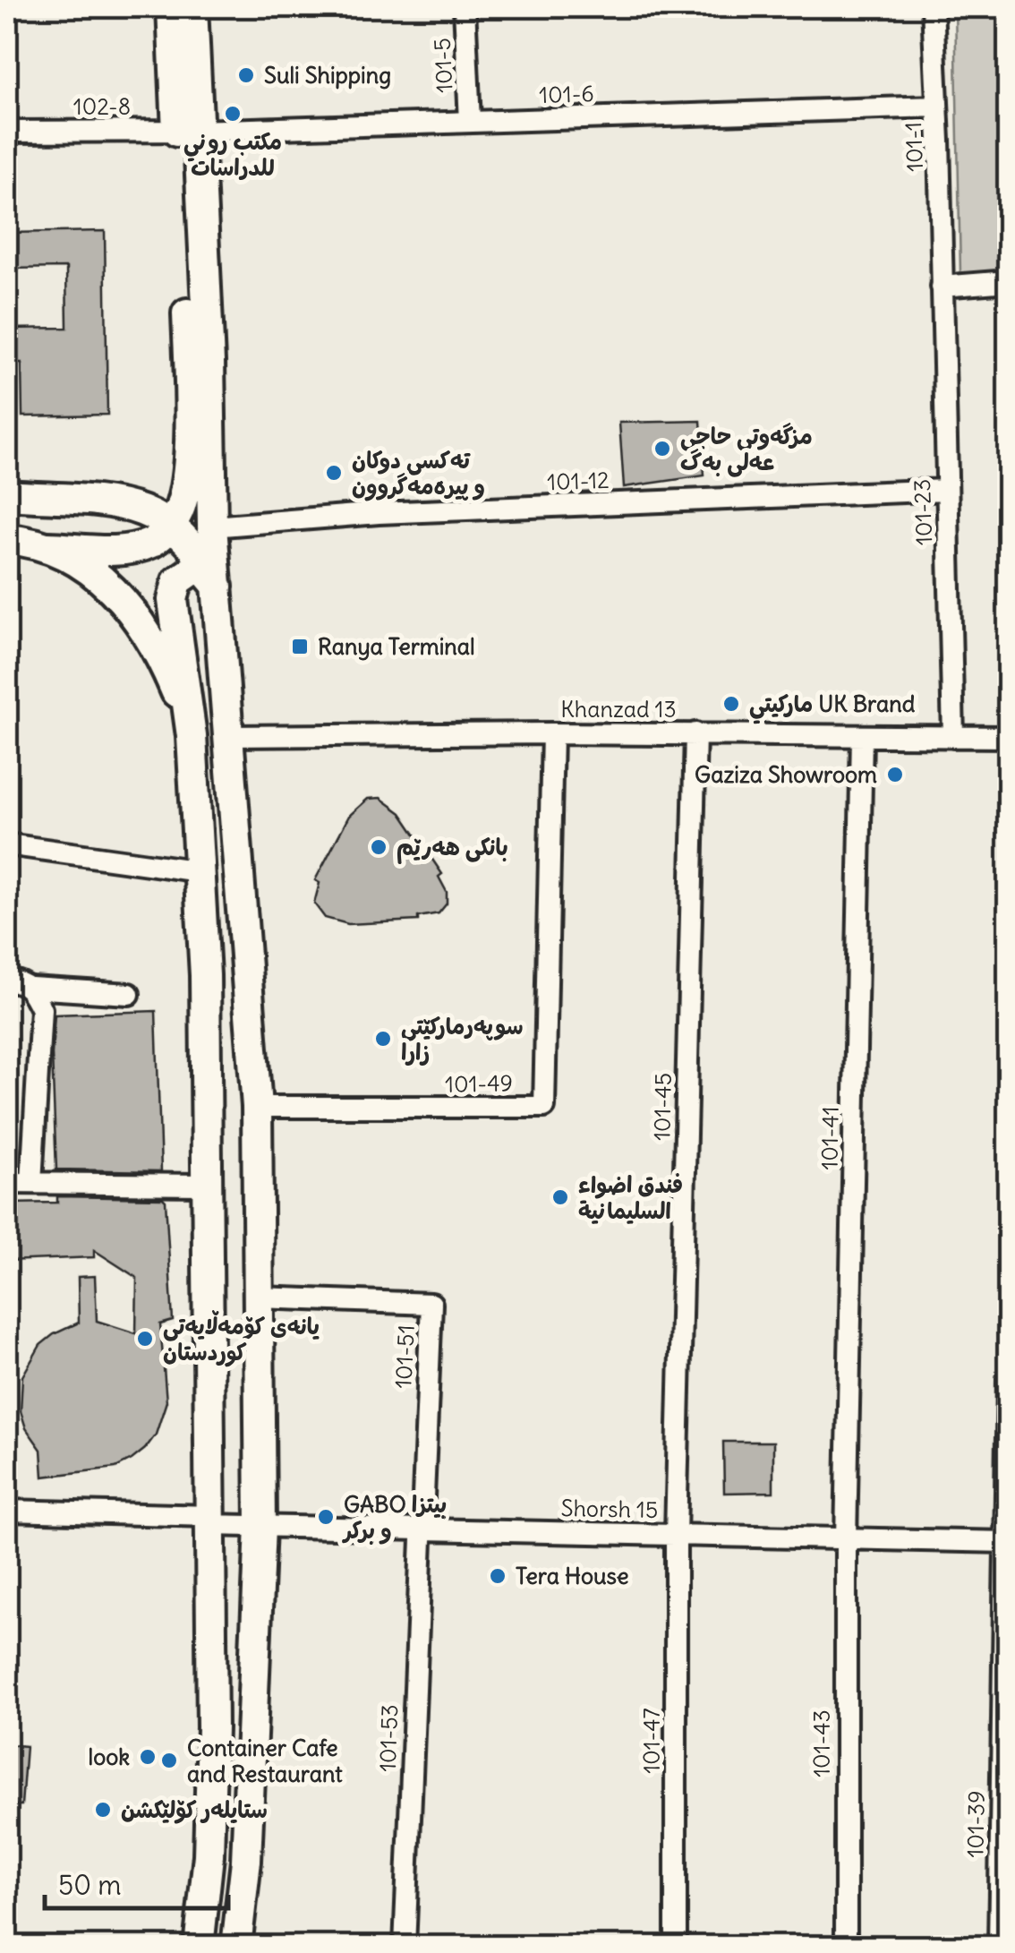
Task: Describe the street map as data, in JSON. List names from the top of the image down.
{
  "streets": {
    "street": [
      "101-5",
      "101-6",
      "102-8",
      "101-1",
      "101-12",
      "101-23",
      "Khanzad 13",
      "101-49",
      "101-45",
      "101-41",
      "101-51",
      "Shorsh 15",
      "101-53",
      "101-47",
      "101-43",
      "101-39"
    ]
  },
  "crossings": [
    ["101-5", "101-6"],
    ["101-6", "102-8"],
    ["101-6", "101-1"],
    ["101-1", "101-23"],
    ["101-12", "101-23"],
    ["101-23", "Khanzad 13"],
    ["Khanzad 13", "101-49"],
    ["Khanzad 13", "101-45"],
    ["Khanzad 13", "101-41"],
    ["101-45", "Shorsh 15"],
    ["101-45", "101-47"],
    ["101-41", "Shorsh 15"],
    ["101-41", "101-43"],
    ["101-51", "Shorsh 15"],
    ["101-51", "101-53"],
    ["Shorsh 15", "101-53"],
    ["Shorsh 15", "101-47"],
    ["Shorsh 15", "101-43"],
    ["Shorsh 15", "101-39"]
  ],
  "places": {
    "other": [
      "Suli Shipping",
      "مكتب روني للدراسات",
      "مزگەوتی حاجی عەلی بەگ",
      "تەکسی دوکان و پیرەمەگروون",
      "مارکيتي UK Brand",
      "Gaziza Showroom",
      "بانکی هەرێم",
      "سوپەرمارکێتی زارا",
      "فندق اضواء السليمانية",
      "یانەی کۆمەڵایەتی کوردستان",
      "GABO بيتزا و بركر",
      "Tera House",
      "look",
      "Container Cafe and Restaurant",
      "ستایلەر کۆلێکشن"
    ],
    "transit": ["Ranya Terminal"]
  },
  "scale_bar": "50 m"
}
